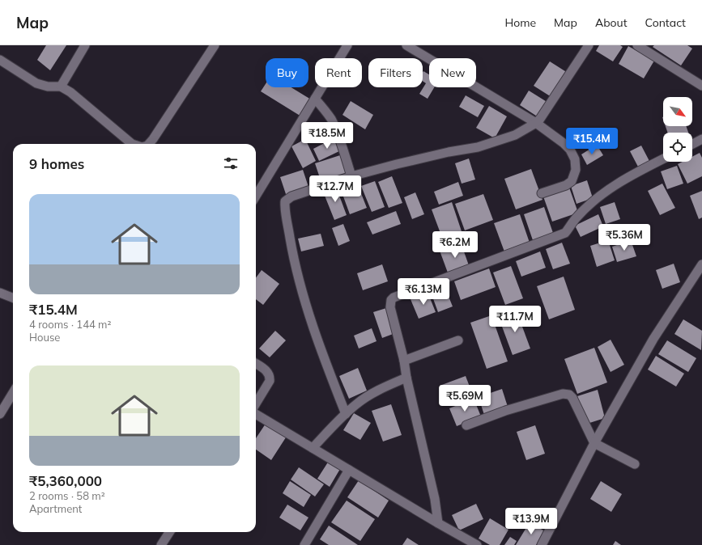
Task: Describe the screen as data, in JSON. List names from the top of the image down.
{
  "north": "bottom right",
  "page": {
    "header": "Map",
    "nav": [
      "Home",
      "Map",
      "About",
      "Contact"
    ],
    "chip": [
      "Buy",
      "Rent",
      "Filters",
      "New"
    ],
    "price": [
      "₹18.5M",
      "₹15.4M",
      "₹12.7M",
      "₹5.36M",
      "₹6.2M",
      "₹6.13M",
      "₹11.7M",
      "₹5.69M",
      "₹13.9M"
    ],
    "heading": "9 homes",
    "list": [
      {
        "name": "₹15.4M",
        "note": "4 rooms · 144 m² · House"
      },
      {
        "name": "₹5,360,000",
        "note": "2 rooms · 58 m² · Apartment"
      }
    ]
  }
}
